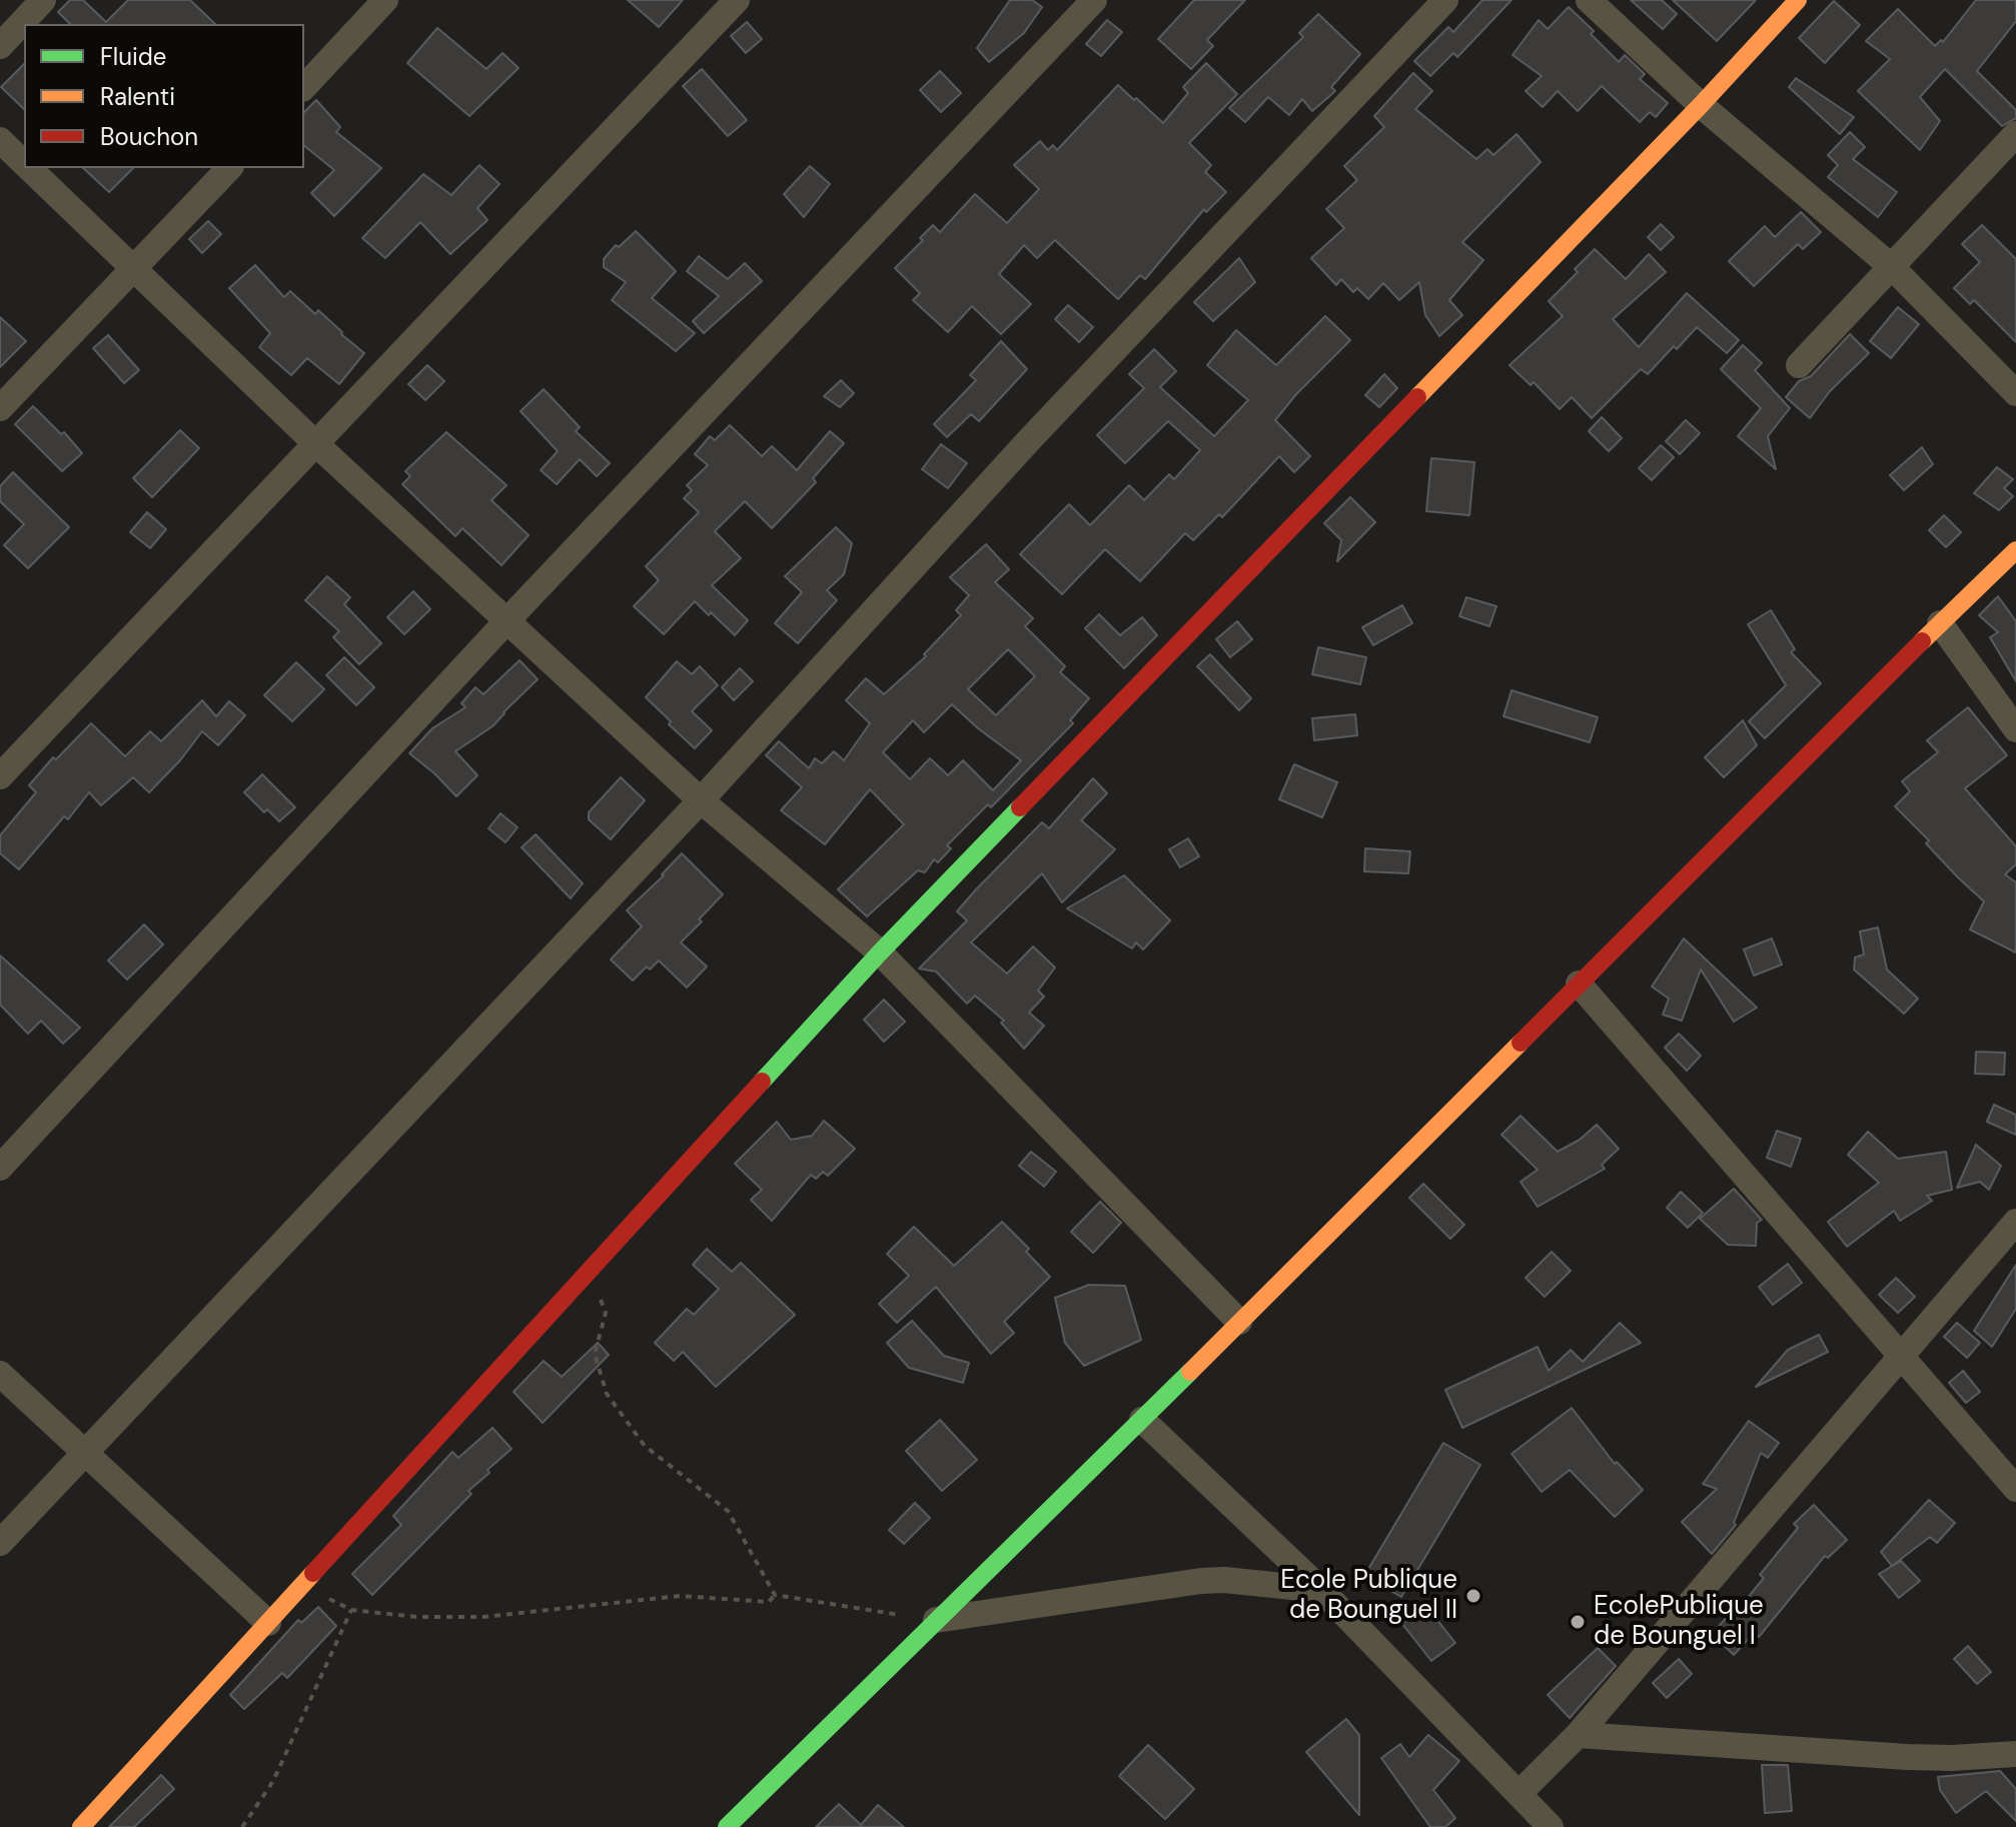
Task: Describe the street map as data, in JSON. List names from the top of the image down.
{
  "places": ["Ecole Publique de Bounguel II", "EcolePublique de Bounguel I"],
  "legend": ["Fluide", "Ralenti", "Bouchon"]
}
